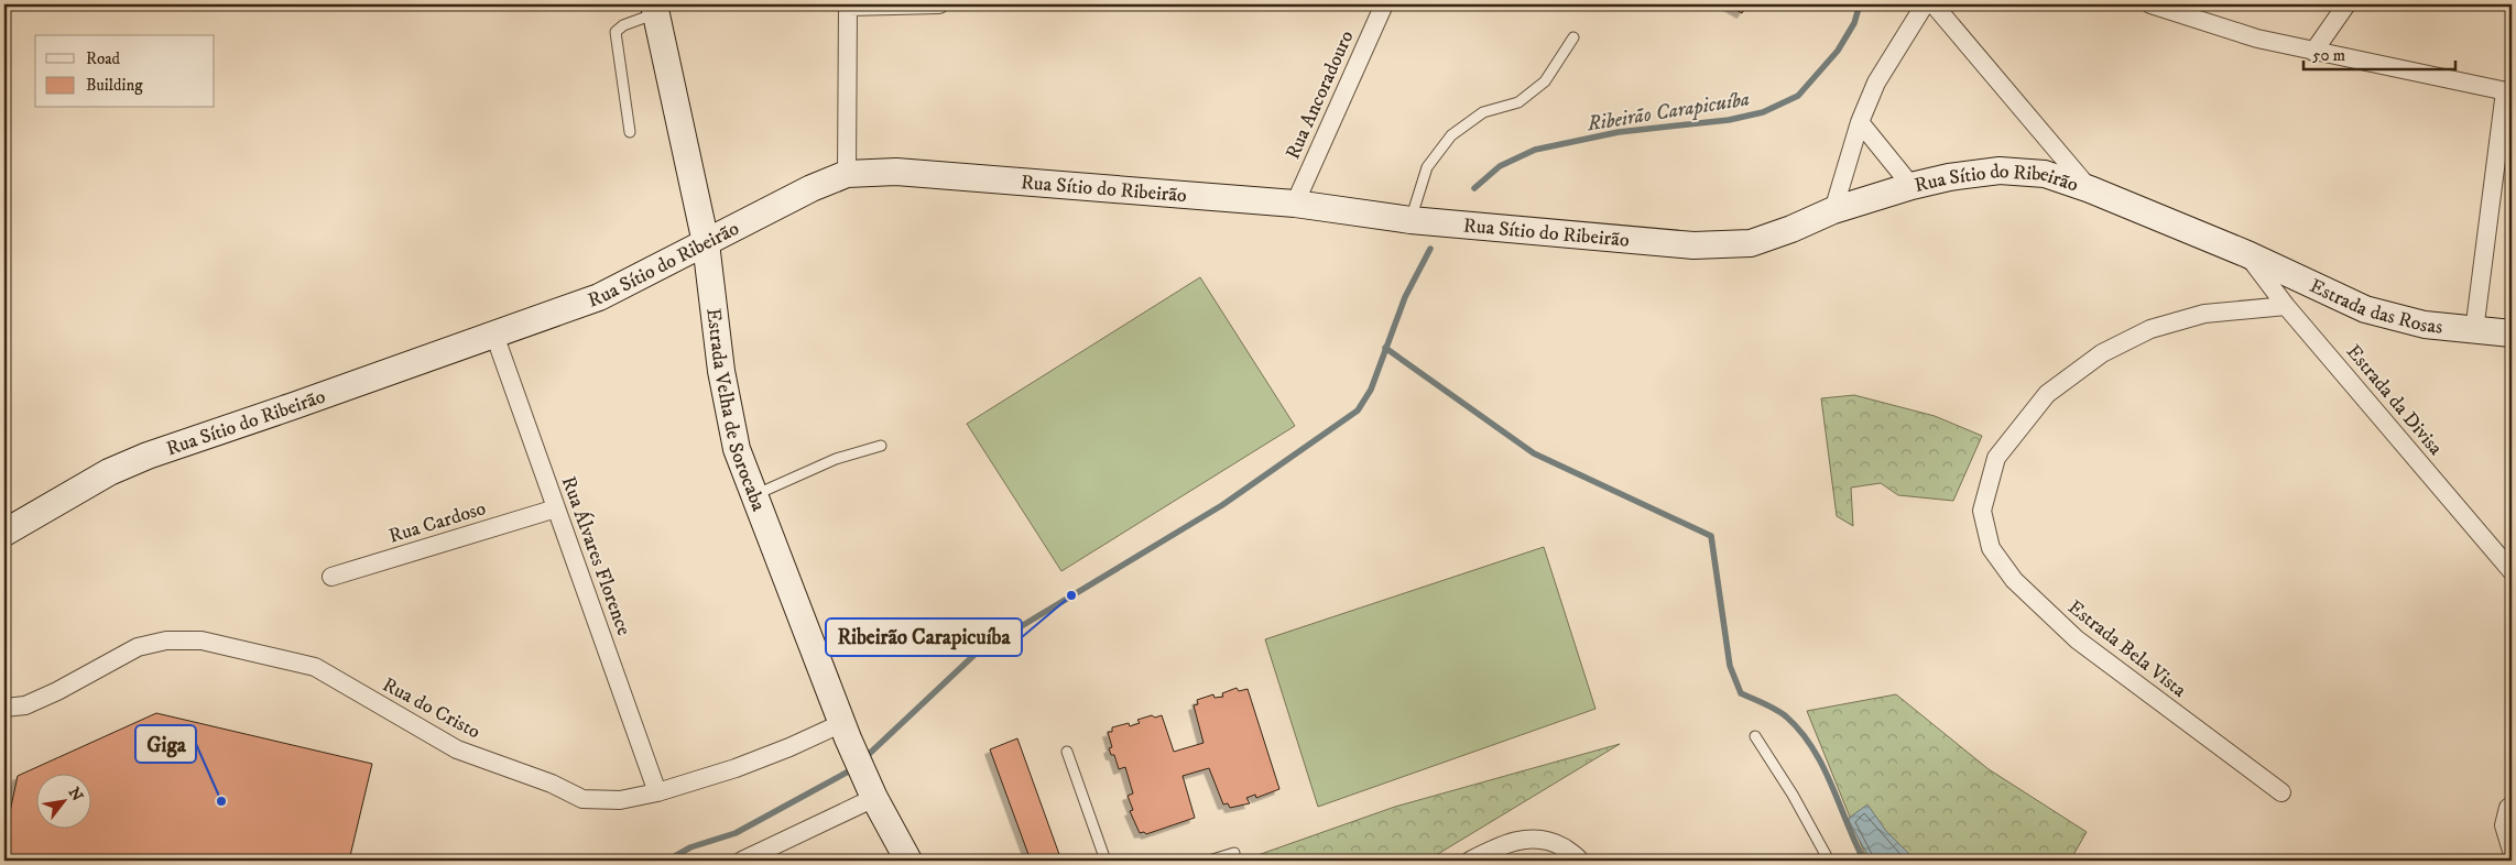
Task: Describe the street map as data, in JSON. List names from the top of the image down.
{
  "streets": {
    "main road": ["Rua Sítio do Ribeirão", "Estrada das Rosas", "Estrada Velha de Sorocaba"],
    "street": [
      "Rua Ancoradouro",
      "Estrada da Divisa",
      "Rua Cardoso",
      "Rua Álvares Florence",
      "Estrada Bela Vista",
      "Rua do Cristo"
    ]
  },
  "crossings": [
    ["Rua Ancoradouro", "Rua Sítio do Ribeirão"],
    ["Rua Sítio do Ribeirão", "Estrada das Rosas"],
    ["Rua Sítio do Ribeirão", "Estrada da Divisa"],
    ["Rua Sítio do Ribeirão", "Estrada Velha de Sorocaba"],
    ["Rua Sítio do Ribeirão", "Rua Álvares Florence"],
    ["Estrada das Rosas", "Estrada da Divisa"],
    ["Estrada da Divisa", "Estrada Bela Vista"],
    ["Estrada Velha de Sorocaba", "Rua do Cristo"],
    ["Rua Cardoso", "Rua Álvares Florence"],
    ["Rua Álvares Florence", "Rua do Cristo"]
  ],
  "water": ["Ribeirão Carapicuíba"],
  "places": ["Ribeirão Carapicuíba", "Giga"],
  "legend": ["Road", "Building"],
  "scale_bar": "50 m",
  "north": "top right"
}
